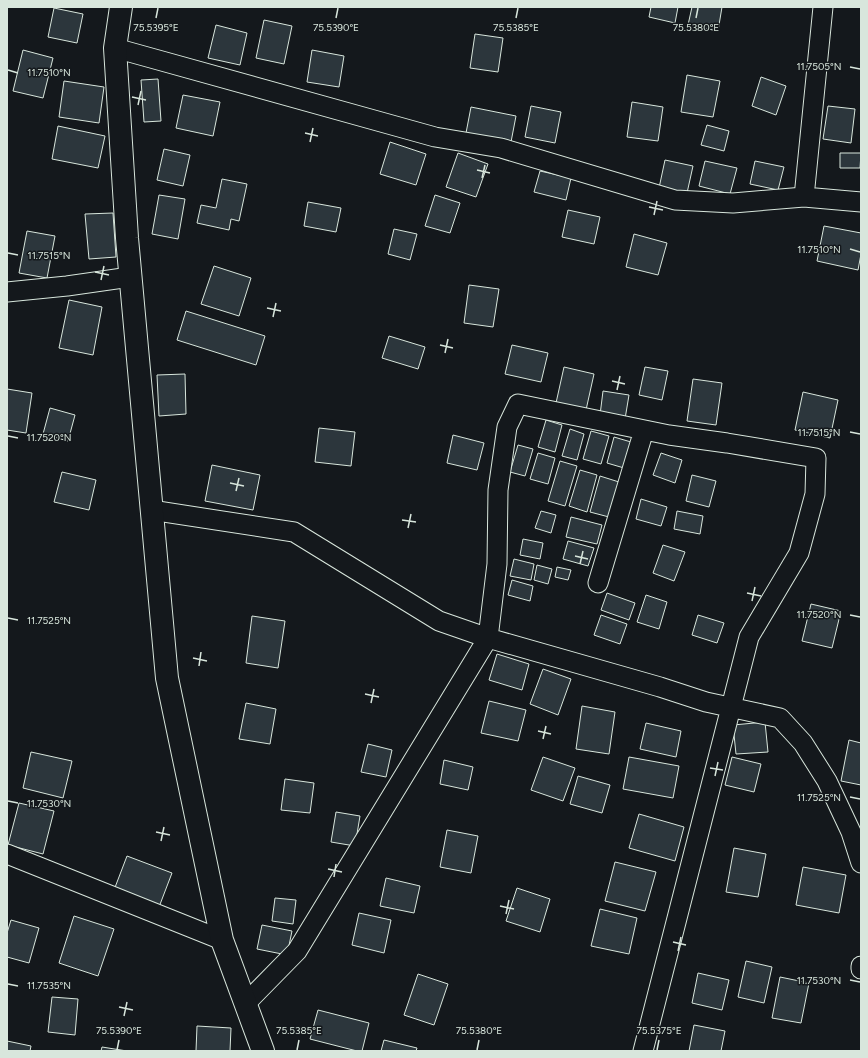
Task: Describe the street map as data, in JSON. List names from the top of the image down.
{
  "coordinates": [
    "75.5395°E",
    "75.5390°E",
    "75.5385°E",
    "75.5380°E",
    "11.7505°N",
    "11.7510°N",
    "11.7515°N",
    "11.7520°N",
    "11.7525°N",
    "11.7530°N",
    "11.7535°N",
    "75.5375°E"
  ]
}
